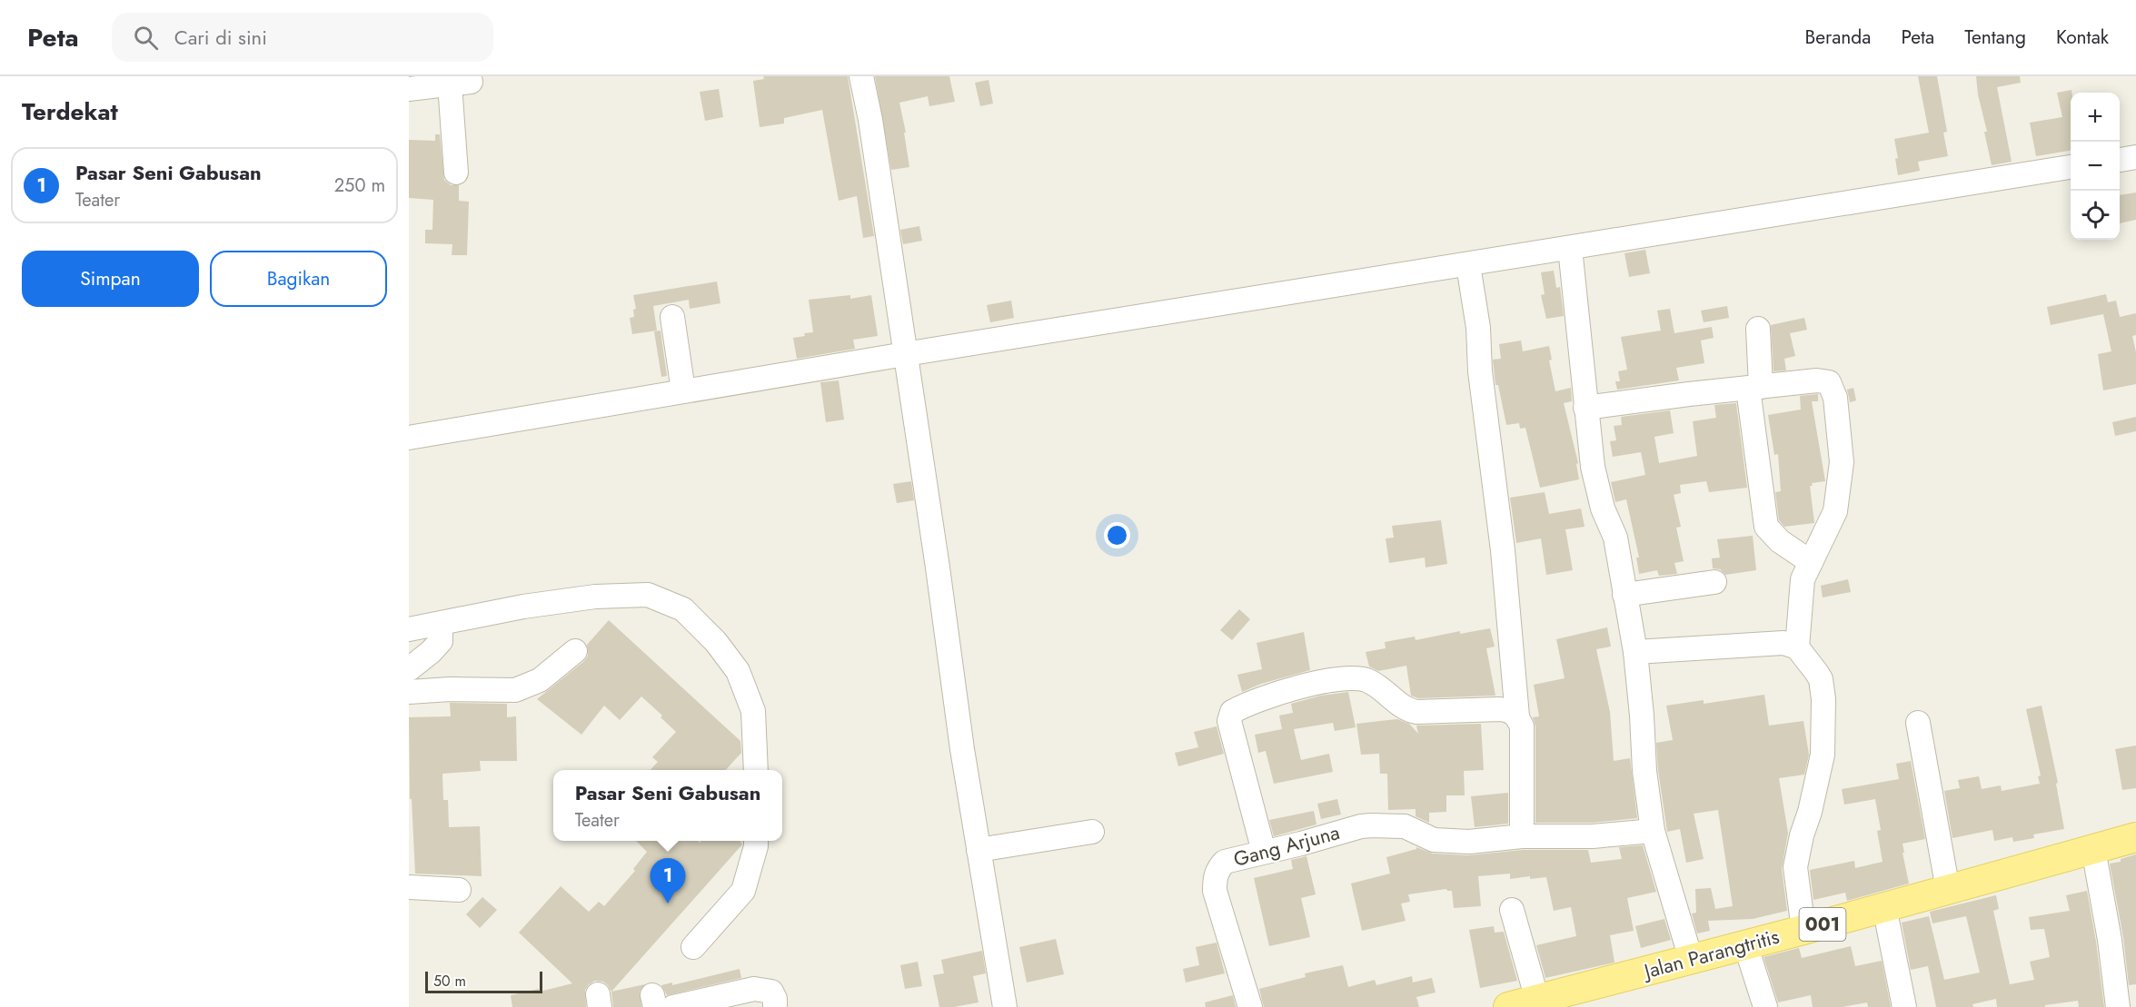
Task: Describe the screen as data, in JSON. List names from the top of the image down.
{
  "streets": {
    "main road": ["001", "Jalan Parangtritis"],
    "street": ["Gang Arjuna"]
  },
  "scale_bar": "50 m",
  "page": {
    "header": "Peta",
    "search": "Cari di sini",
    "nav": [
      "Beranda",
      "Peta",
      "Tentang",
      "Kontak"
    ],
    "heading": "Terdekat",
    "map_buttons": ["+", "−"],
    "list": [
      {
        "mark": "1",
        "name": "Pasar Seni Gabusan",
        "note": "Teater",
        "value": "250 m"
      }
    ],
    "buttons": ["Simpan", "Bagikan"],
    "popup": ["Pasar Seni Gabusan", "Teater"],
    "pins": "1",
    "scale": "50 m"
  }
}
